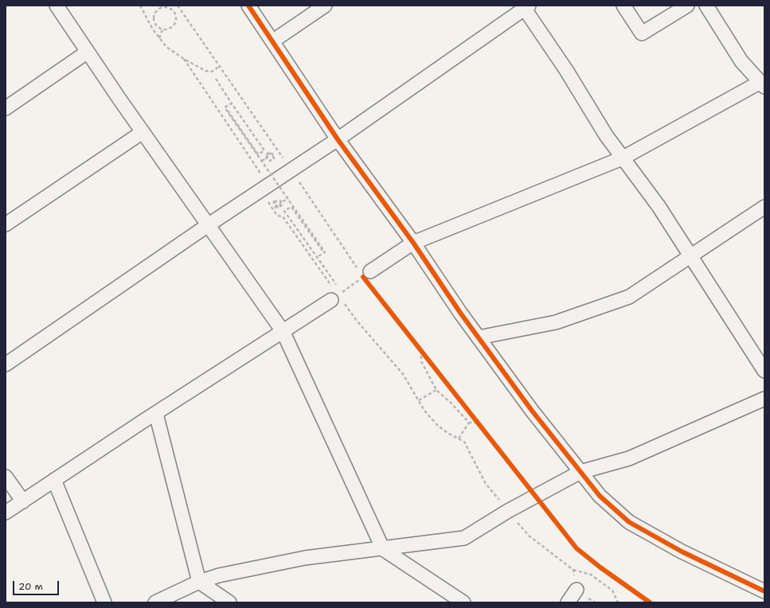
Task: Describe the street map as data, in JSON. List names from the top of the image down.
{
  "scale_bar": "20 m"
}
